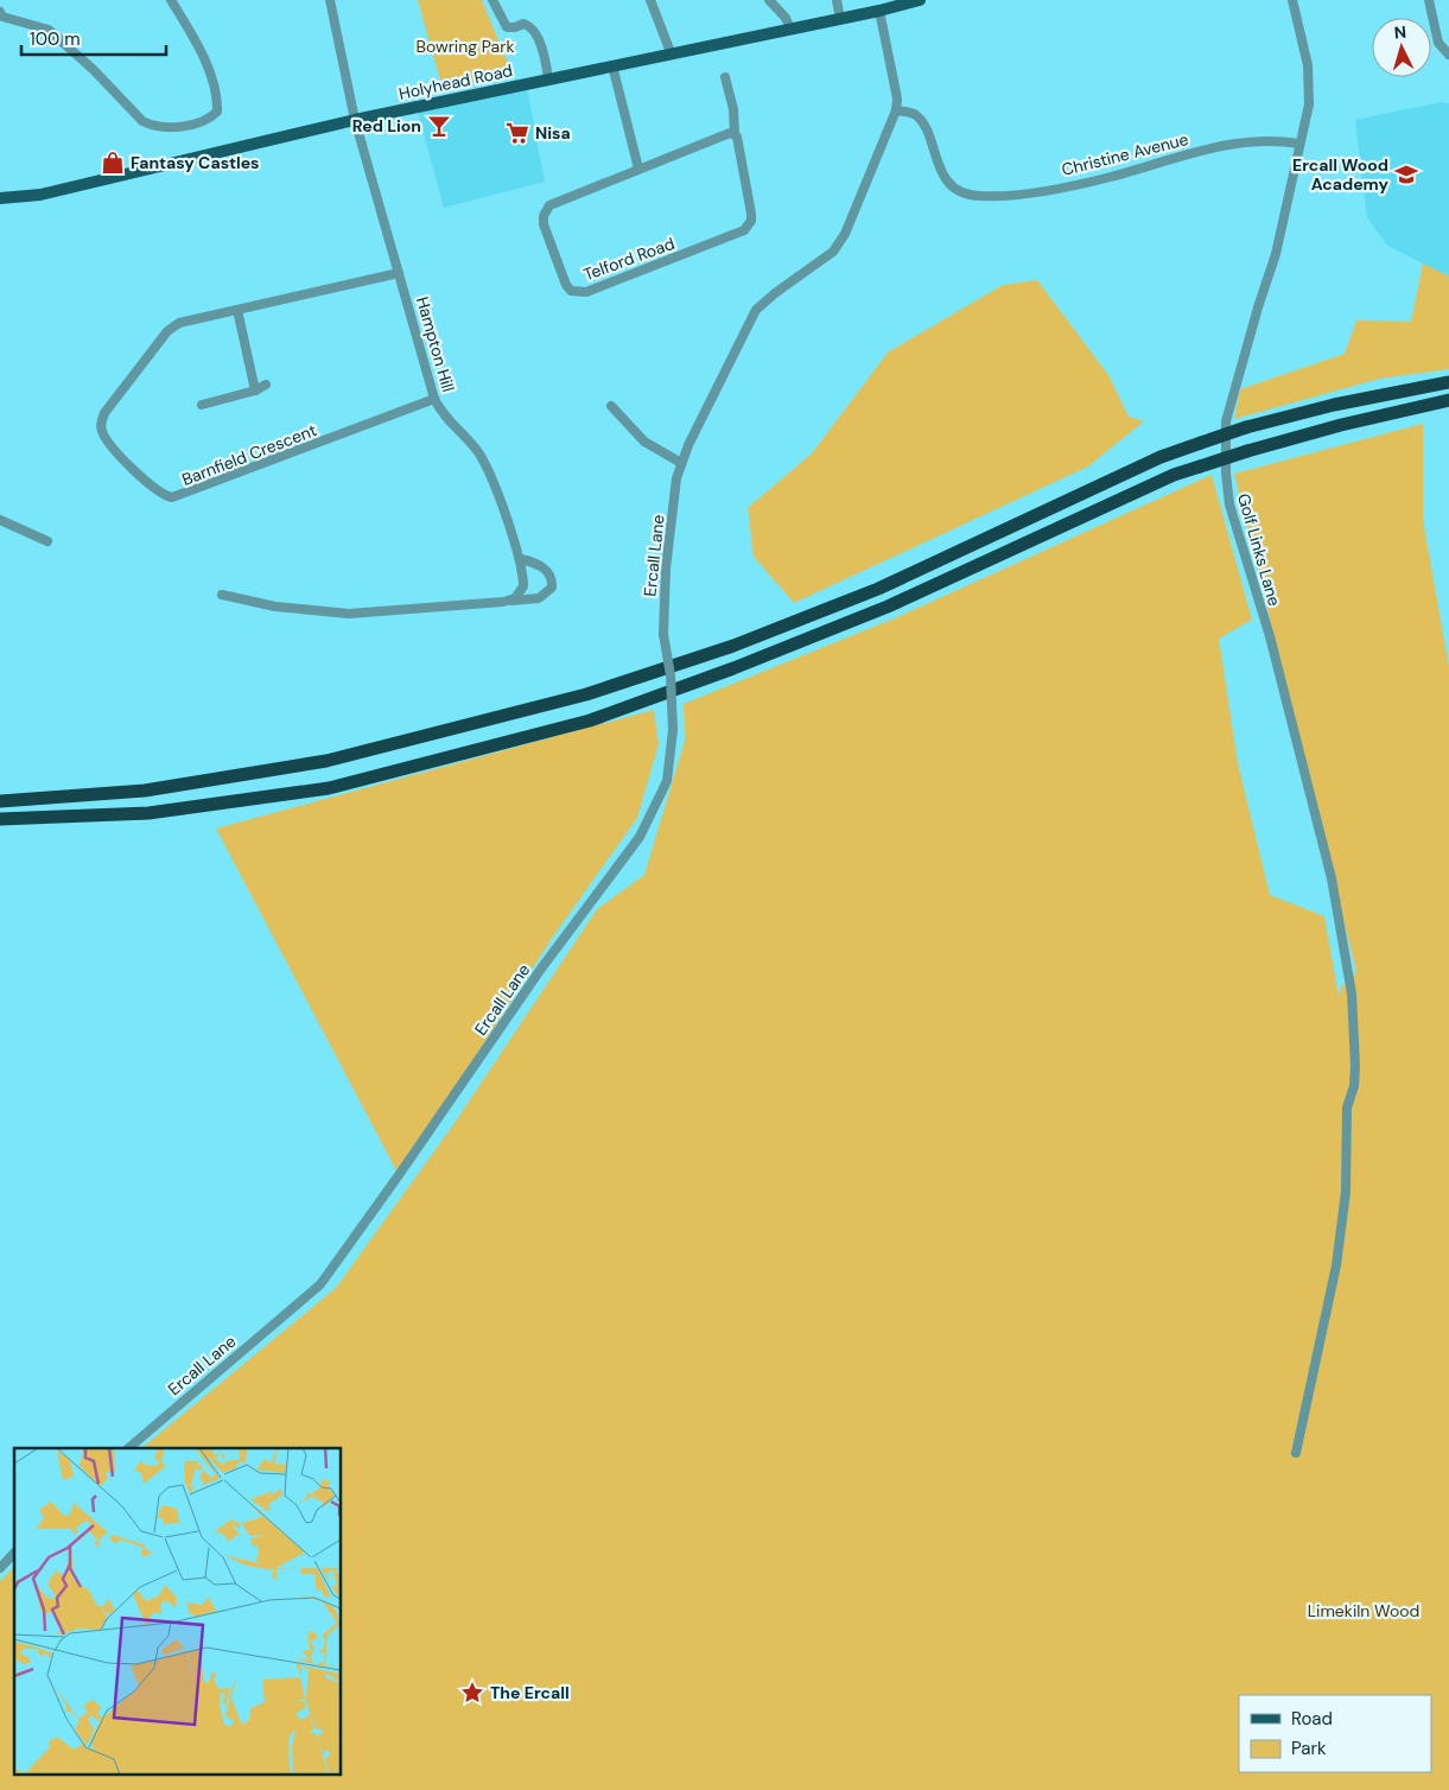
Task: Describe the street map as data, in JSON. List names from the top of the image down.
{
  "streets": {
    "main road": ["Holyhead Road"],
    "street": [
      "Christine Avenue",
      "Telford Road",
      "Hampton Hill",
      "Barnfield Crescent",
      "Golf Links Lane",
      "Ercall Lane"
    ]
  },
  "crossings": [
    ["Holyhead Road", "Hampton Hill"],
    ["Holyhead Road", "Ercall Lane"],
    ["Christine Avenue", "Golf Links Lane"],
    ["Christine Avenue", "Ercall Lane"],
    ["Hampton Hill", "Barnfield Crescent"]
  ],
  "parks": ["Bowring Park", "Limekiln Wood"],
  "places": {
    "bar": ["Red Lion"],
    "supermarket": ["Nisa"],
    "shop": ["Fantasy Castles"],
    "school or university": ["Ercall Wood Academy"],
    "place": ["The Ercall"]
  },
  "legend": ["Road", "Park"],
  "scale_bar": "100 m",
  "north": "top"
}
